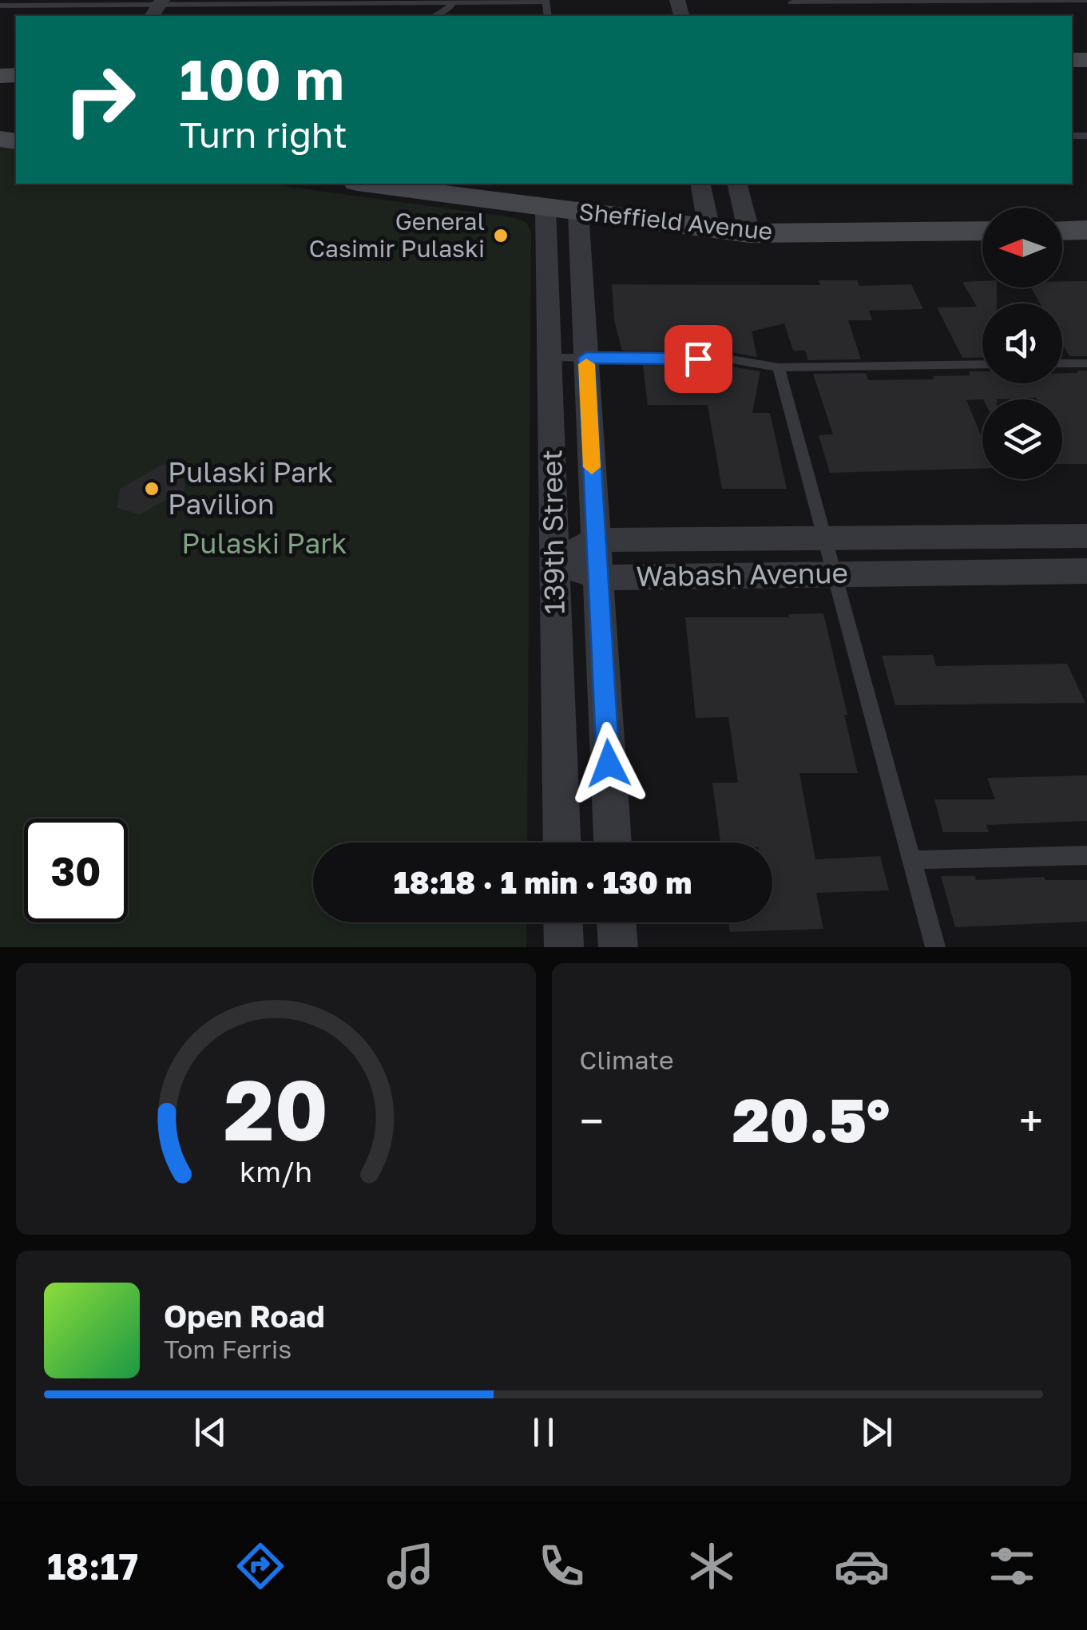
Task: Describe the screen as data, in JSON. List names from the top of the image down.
{
  "streets": {
    "street": ["Sheffield Avenue", "139th Street", "Wabash Avenue"]
  },
  "crossings": [
    ["Sheffield Avenue", "139th Street"],
    ["139th Street", "Wabash Avenue"]
  ],
  "parks": ["Pulaski Park"],
  "places": ["General Casimir Pulaski", "Pulaski Park Pavilion"],
  "north": "left",
  "page": {
    "turn": ["100 m", "Turn right"],
    "limit": "30",
    "trip": "18:18 · 1 min · 130 m",
    "tile": "Climate",
    "heat": ["−", "20.5°", "+"],
    "song": ["Open Road", "Tom Ferris"],
    "tabs": "18:17",
    "gauge": ["20", "km/h"]
  }
}
